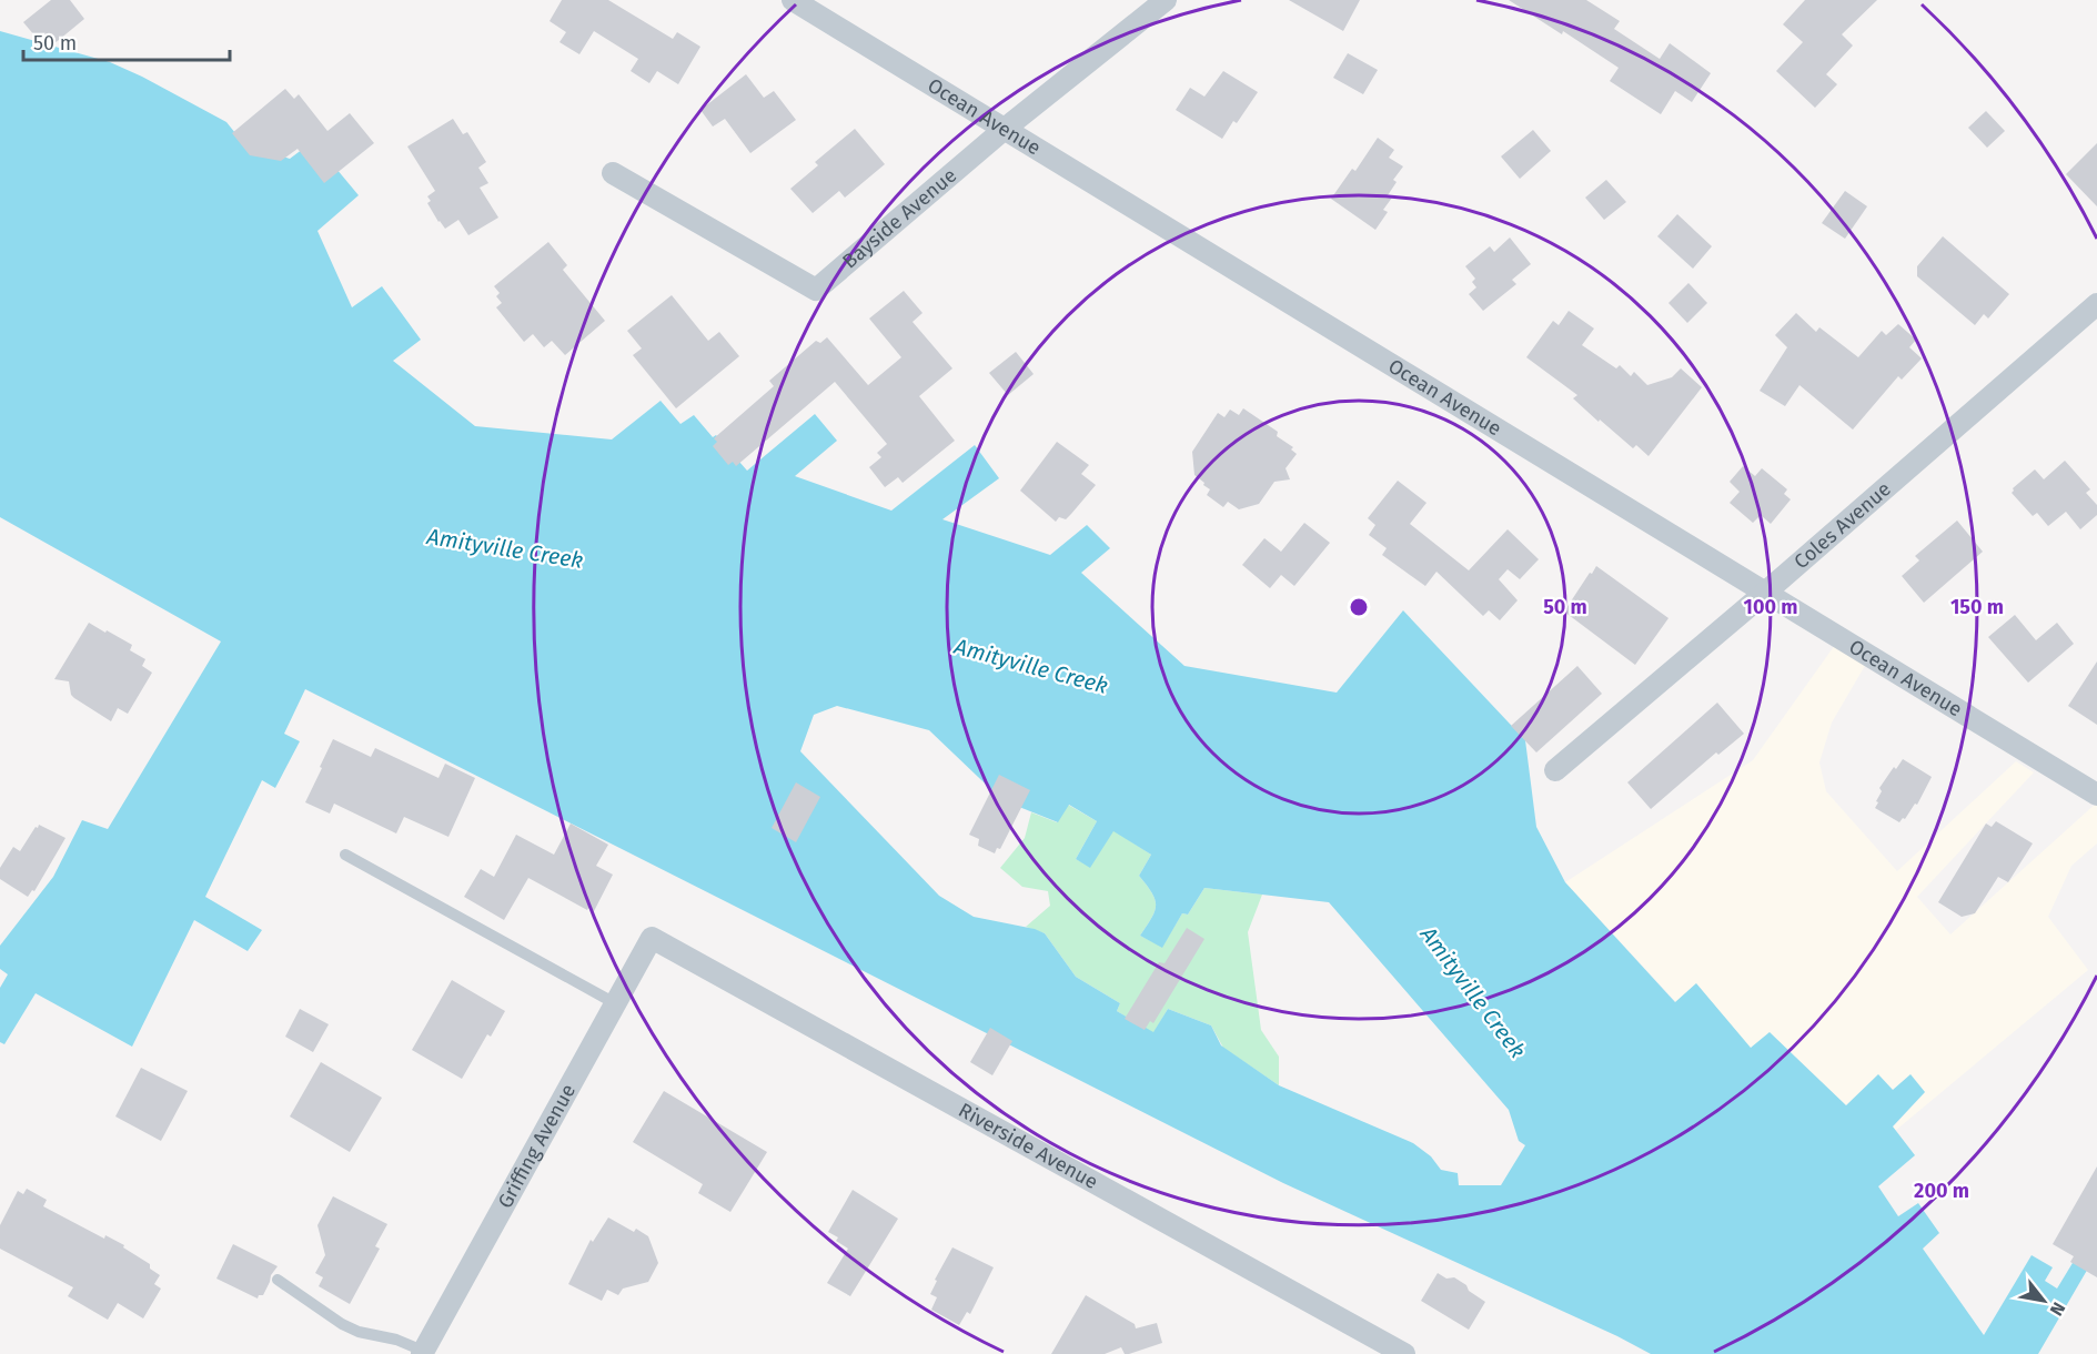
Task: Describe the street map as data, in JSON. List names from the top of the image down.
{
  "streets": {
    "street": [
      "Ocean Avenue",
      "Bayside Avenue",
      "Coles Avenue",
      "Riverside Avenue",
      "Griffing Avenue"
    ]
  },
  "crossings": [
    ["Ocean Avenue", "Bayside Avenue"],
    ["Ocean Avenue", "Coles Avenue"],
    ["Riverside Avenue", "Griffing Avenue"]
  ],
  "water": ["Amityville Creek"],
  "scale_bar": "50 m",
  "north": "bottom right",
  "rings": [
    "50 m",
    "100 m",
    "150 m",
    "200 m"
  ]
}
